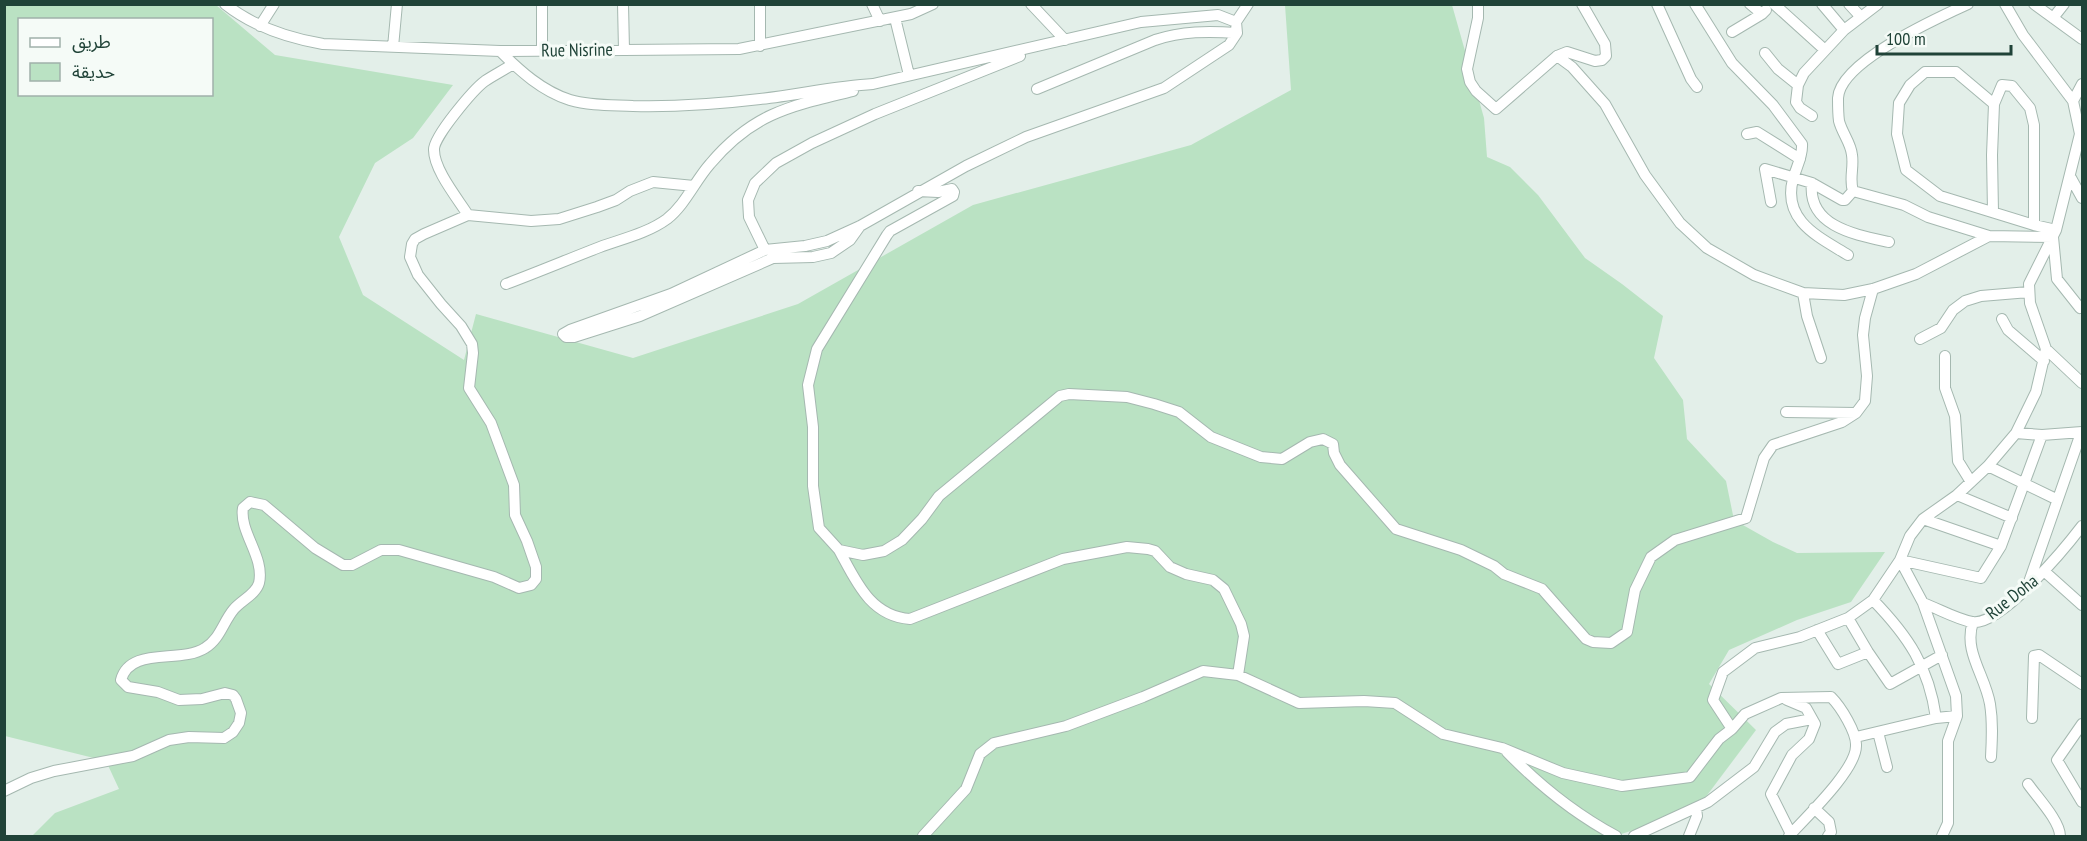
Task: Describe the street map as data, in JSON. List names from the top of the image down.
{
  "streets": {
    "street": ["Rue Nisrine", "Rue Doha"]
  },
  "legend": ["طريق", "حديقة"],
  "scale_bar": "100 m"
}
